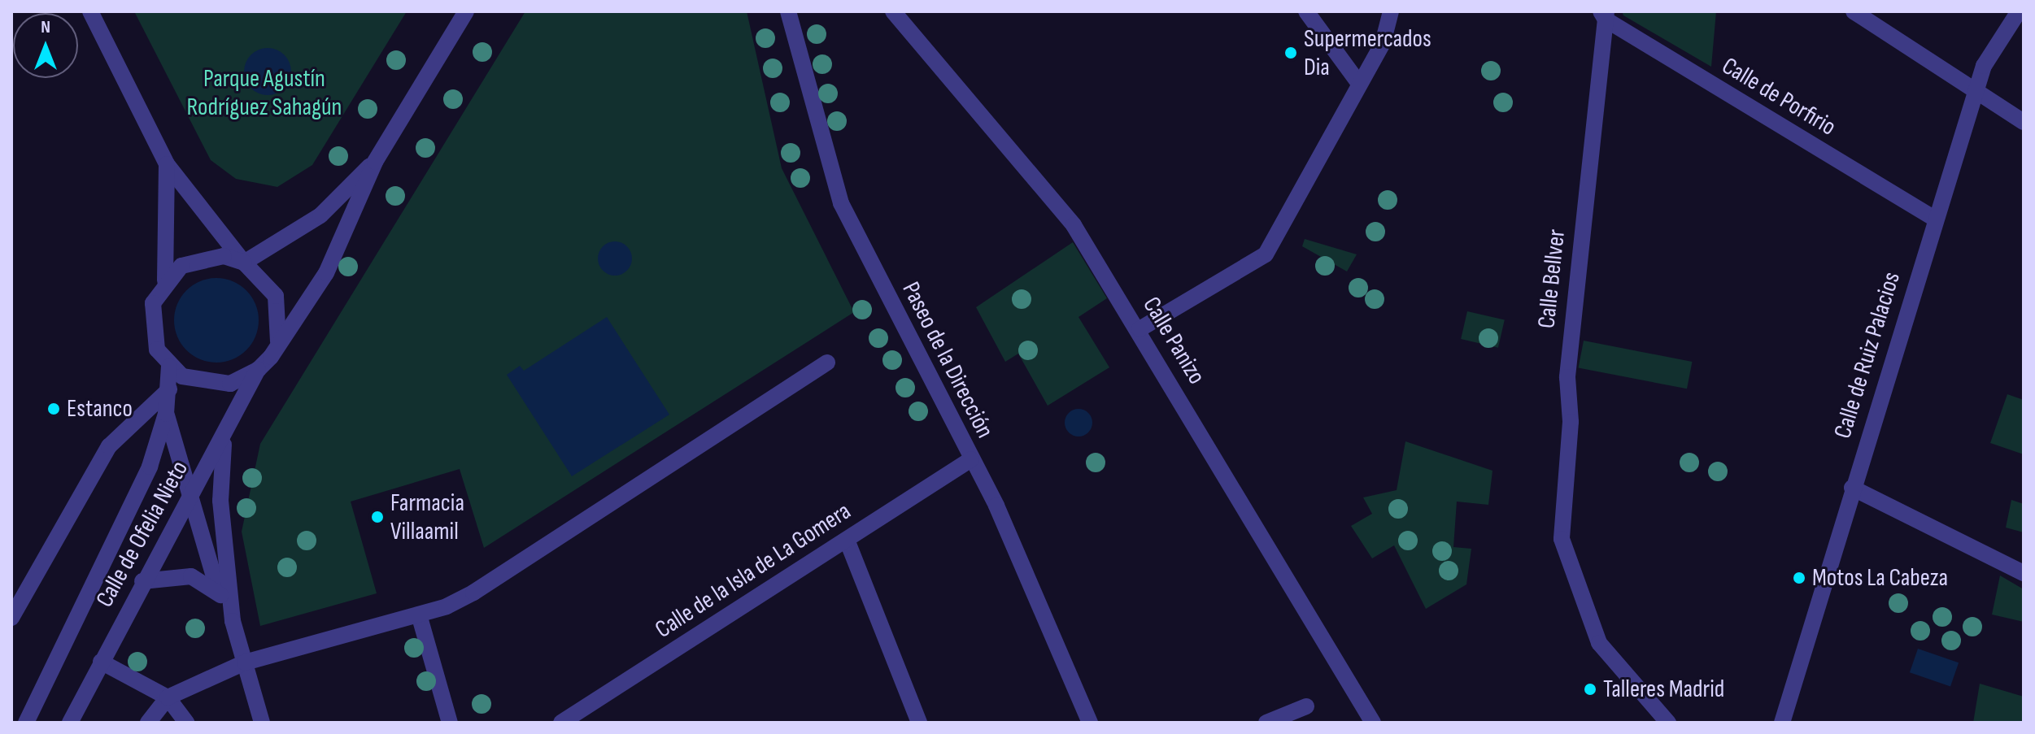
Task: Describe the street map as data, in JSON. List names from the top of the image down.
{
  "streets": {
    "street": [
      "Calle de Porfirio",
      "Calle Bellver",
      "Calle Panizo",
      "Calle de Ruiz Palacios",
      "Paseo de la Dirección",
      "Calle de Ofelia Nieto",
      "Calle de la Isla de La Gomera"
    ]
  },
  "crossings": [
    ["Calle de Porfirio", "Calle Bellver"],
    ["Calle de Porfirio", "Calle de Ruiz Palacios"],
    ["Paseo de la Dirección", "Calle de la Isla de La Gomera"]
  ],
  "parks": ["Parque Agustín Rodríguez Sahagún"],
  "places": [
    "Supermercados Dia",
    "Estanco",
    "Farmacia Villaamil",
    "Motos La Cabeza",
    "Talleres Madrid"
  ],
  "north": "top"
}
